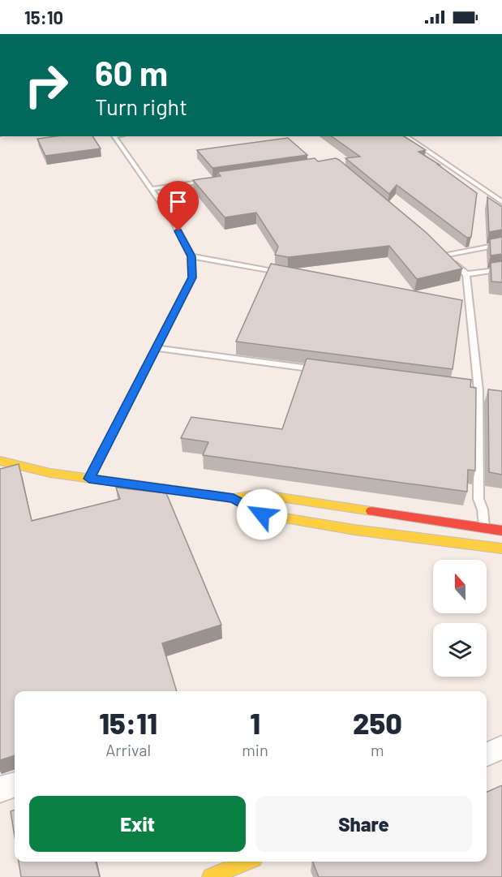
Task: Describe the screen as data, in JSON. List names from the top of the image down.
{
  "north": "top",
  "page": {
    "status": "15:10",
    "turn": ["60 m", "Turn right"],
    "eta": [
      "15:11",
      "Arrival",
      "1",
      "min",
      "250",
      "m"
    ],
    "buttons": ["Exit", "Share"]
  }
}
